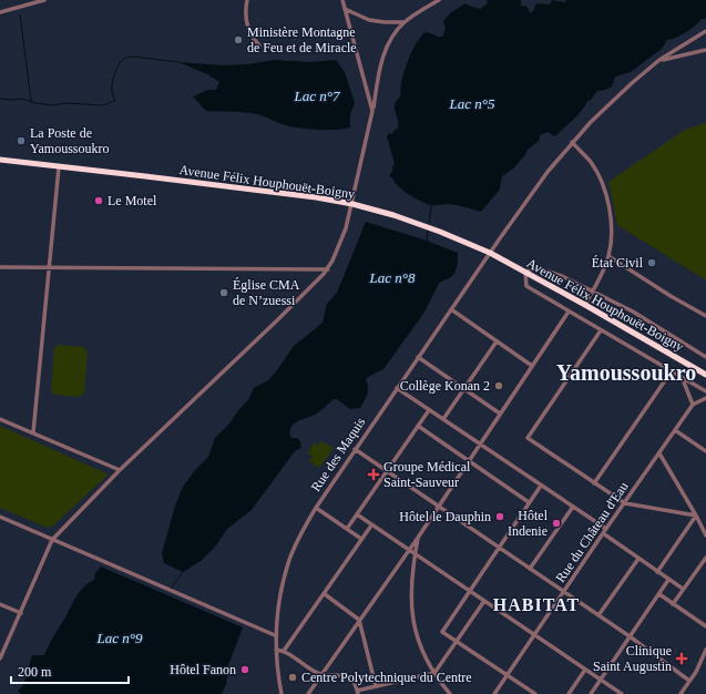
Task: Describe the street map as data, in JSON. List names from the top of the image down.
{
  "streets": {
    "highway": ["Avenue Félix Houphouët-Boigny"],
    "street": ["Rue des Maquis", "Rue du Château d'Eau"]
  },
  "crossings": [
    ["Avenue Félix Houphouët-Boigny", "Rue des Maquis"]
  ],
  "districts": ["Yamoussoukro", "HABITAT"],
  "water": [
    "Lac n°7",
    "Lac n°5",
    "Lac n°8",
    "Lac n°9"
  ],
  "places": {
    "other": [
      "Ministère Montagne de Feu et de Miracle",
      "La Poste de Yamoussoukro",
      "Le Motel",
      "État Civil",
      "Église CMA de N’zuessi",
      "Collège Konan 2",
      "Hôtel le Dauphin",
      "Hôtel Indenie",
      "Hôtel Fanon",
      "Centre Polytechnique du Centre"
    ],
    "health": ["Groupe Médical Saint-Sauveur", "Clinique Saint Augustin"]
  },
  "scale_bar": "200 m"
}
